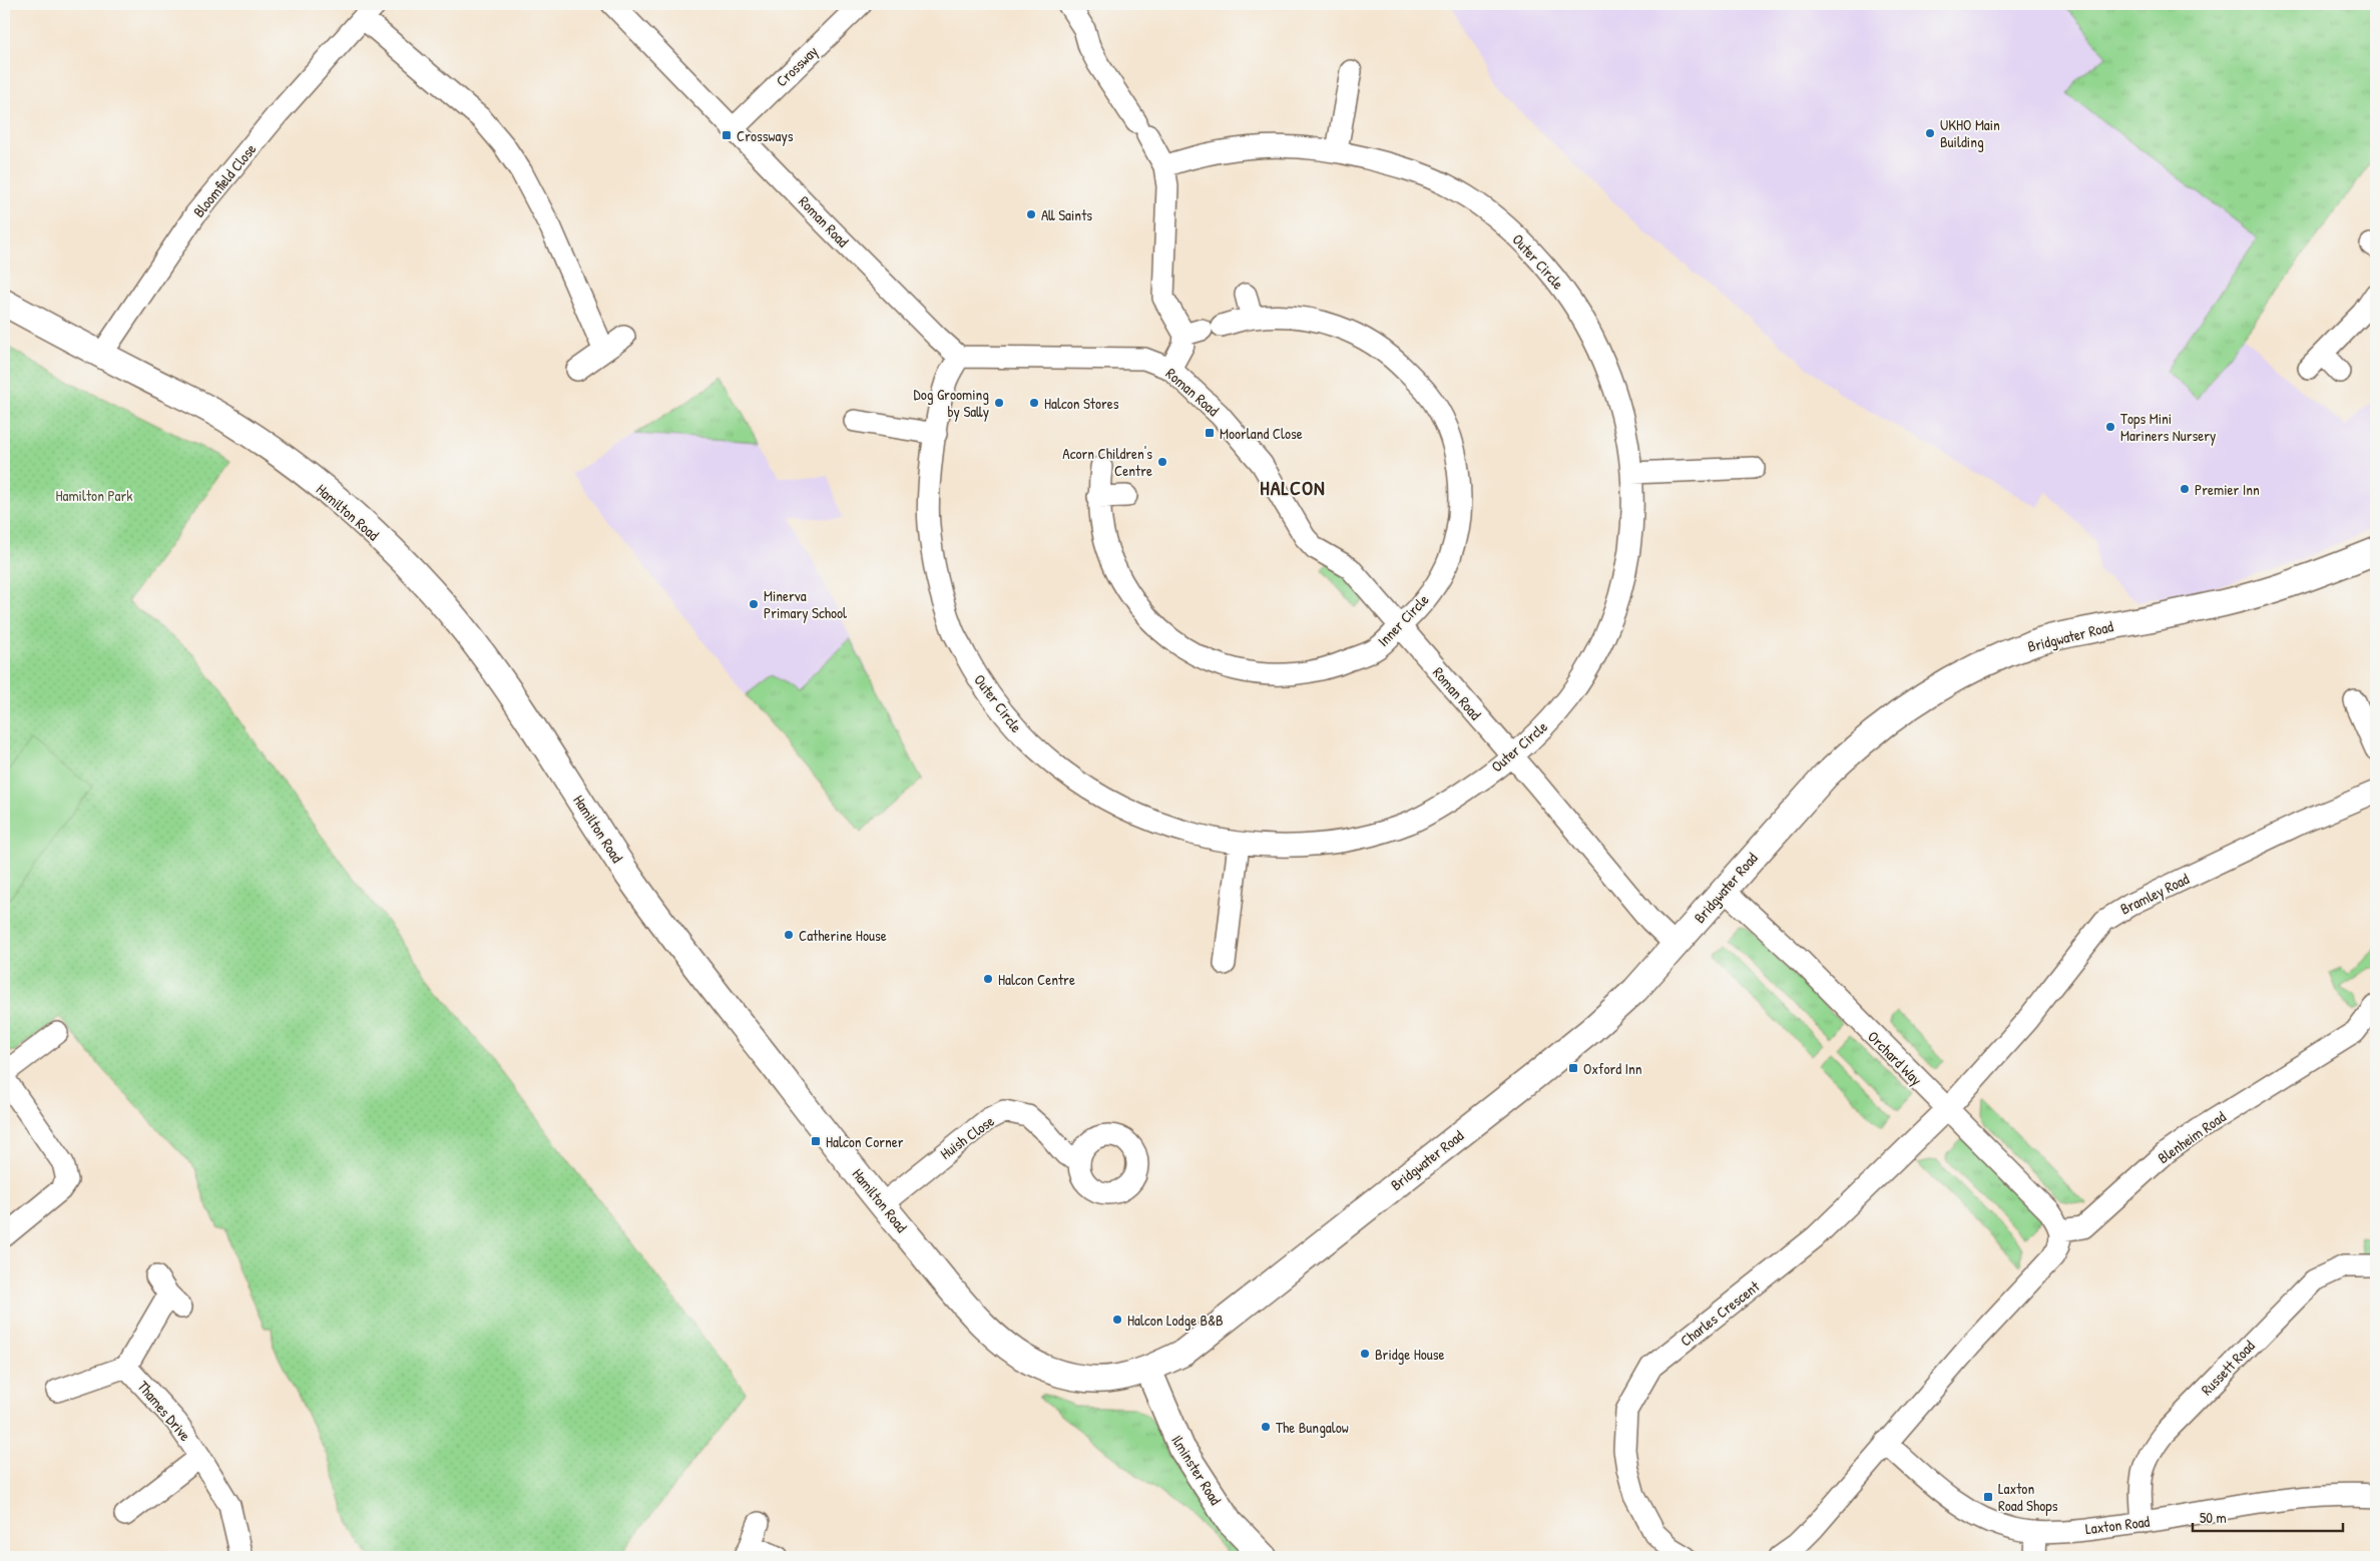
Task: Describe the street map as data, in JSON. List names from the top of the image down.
{
  "streets": {
    "street": [
      "Crossway",
      "Bloomfield Close",
      "Roman Road",
      "Outer Circle",
      "Hamilton Road",
      "Inner Circle",
      "Bridgwater Road",
      "Bramley Road",
      "Orchard Way",
      "Huish Close",
      "Blenheim Road",
      "Charles Crescent",
      "Russett Road",
      "Thames Drive",
      "Ilminster Road",
      "Laxton Road"
    ]
  },
  "crossings": [
    ["Crossway", "Roman Road"],
    ["Bloomfield Close", "Hamilton Road"],
    ["Roman Road", "Outer Circle"],
    ["Roman Road", "Inner Circle"],
    ["Roman Road", "Bridgwater Road"],
    ["Hamilton Road", "Bridgwater Road"],
    ["Hamilton Road", "Huish Close"],
    ["Hamilton Road", "Ilminster Road"],
    ["Bridgwater Road", "Orchard Way"],
    ["Bridgwater Road", "Ilminster Road"],
    ["Bramley Road", "Orchard Way"],
    ["Bramley Road", "Charles Crescent"],
    ["Orchard Way", "Blenheim Road"],
    ["Orchard Way", "Charles Crescent"],
    ["Russett Road", "Laxton Road"]
  ],
  "districts": ["HALCON"],
  "parks": ["Hamilton Park"],
  "places": {
    "other": [
      "UKHO Main Building",
      "All Saints",
      "Dog Grooming by Sally",
      "Halcon Stores",
      "Tops Mini Mariners Nursery",
      "Acorn Children's Centre",
      "Premier Inn",
      "Minerva Primary School",
      "Catherine House",
      "Halcon Centre",
      "Halcon Lodge B&B",
      "Bridge House",
      "The Bungalow"
    ],
    "transit": [
      "Crossways",
      "Moorland Close",
      "Oxford Inn",
      "Halcon Corner",
      "Laxton Road Shops"
    ]
  },
  "scale_bar": "50 m"
}
